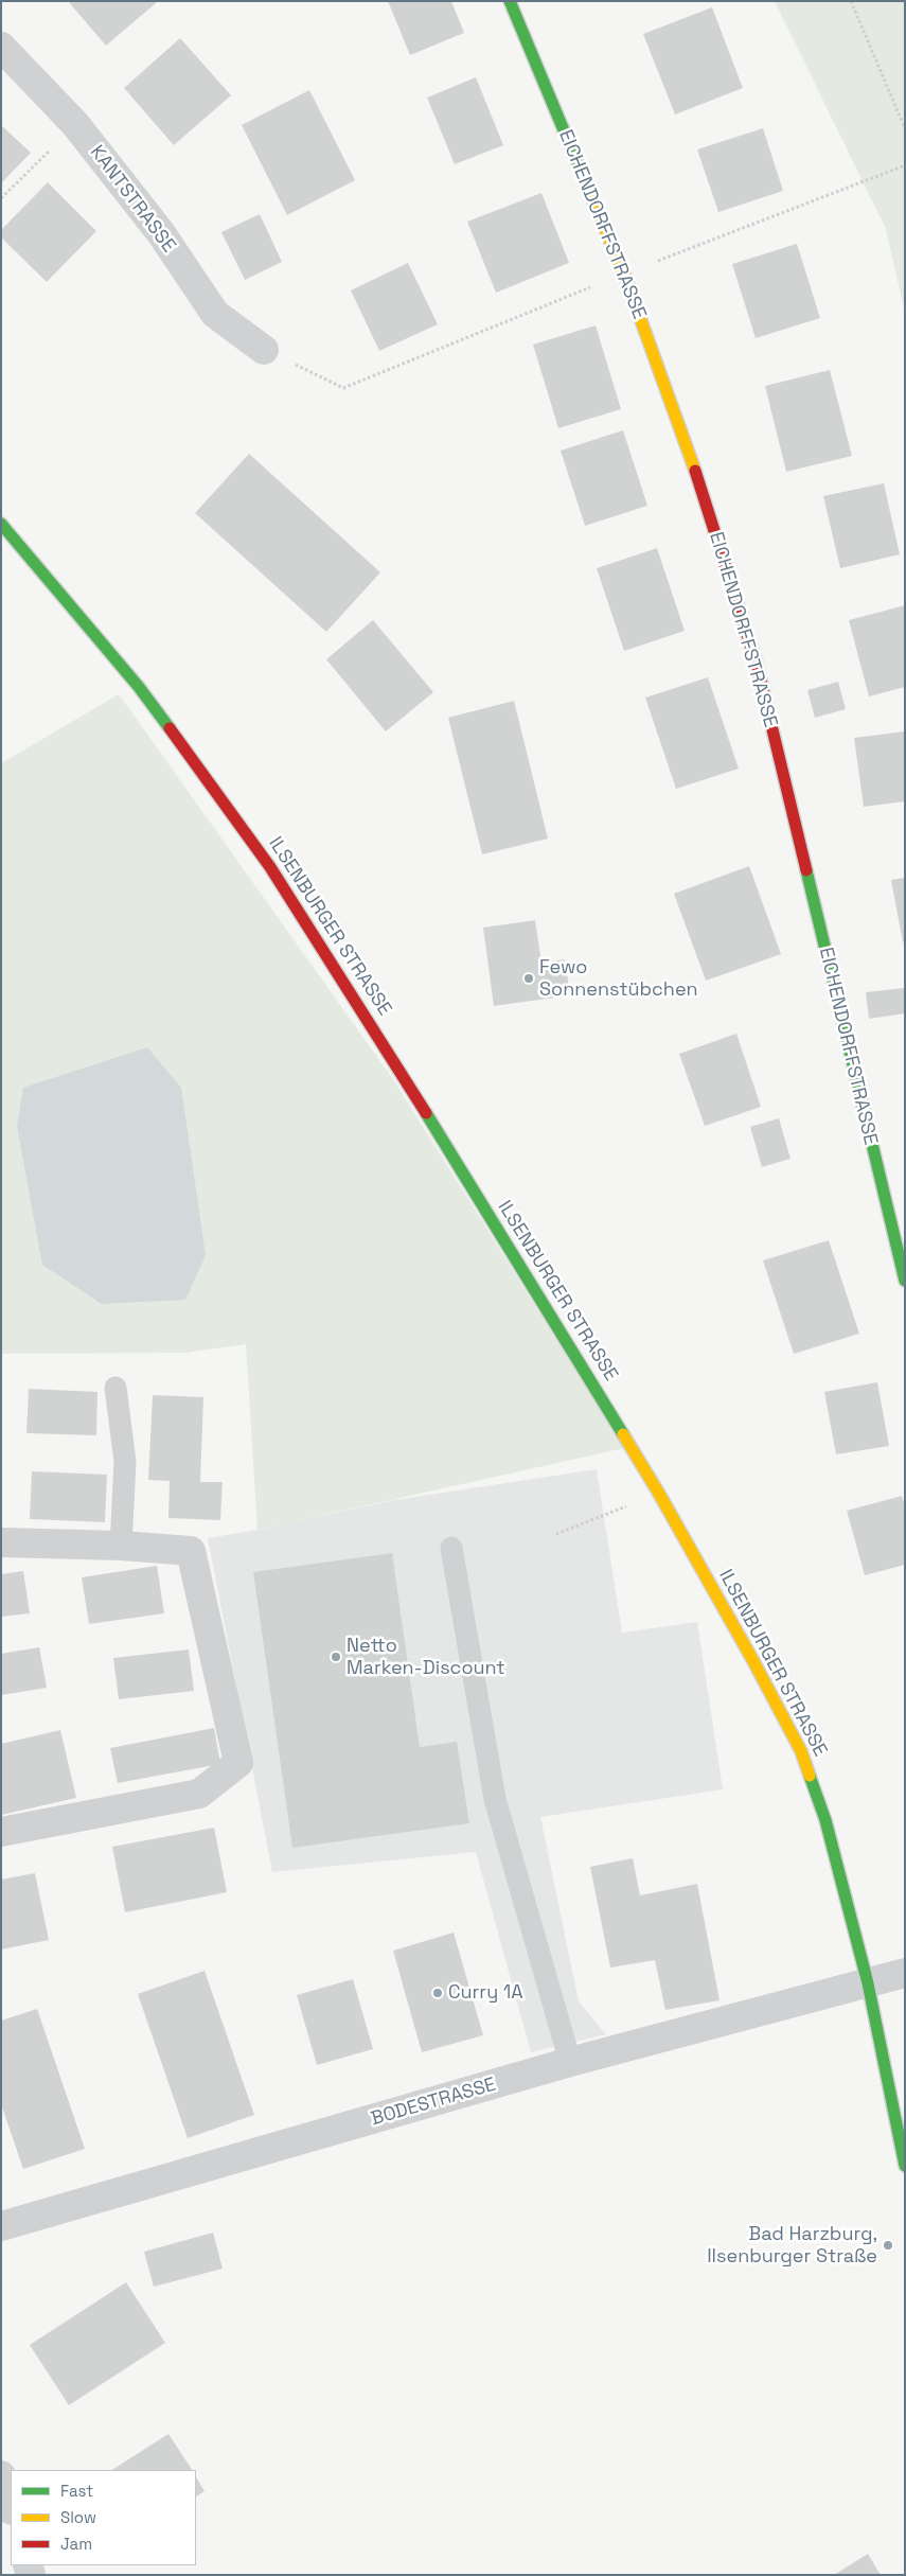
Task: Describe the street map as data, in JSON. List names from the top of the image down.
{
  "streets": {
    "main road": ["EICHENDORFFSTRASSE", "ILSENBURGER STRASSE"],
    "street": ["KANTSTRASSE", "BODESTRASSE"]
  },
  "crossings": [
    ["ILSENBURGER STRASSE", "BODESTRASSE"]
  ],
  "places": [
    "Fewo Sonnenstübchen",
    "Netto Marken-Discount",
    "Curry 1A",
    "Bad Harzburg, Ilsenburger Straße"
  ],
  "legend": ["Fast", "Slow", "Jam"]
}
